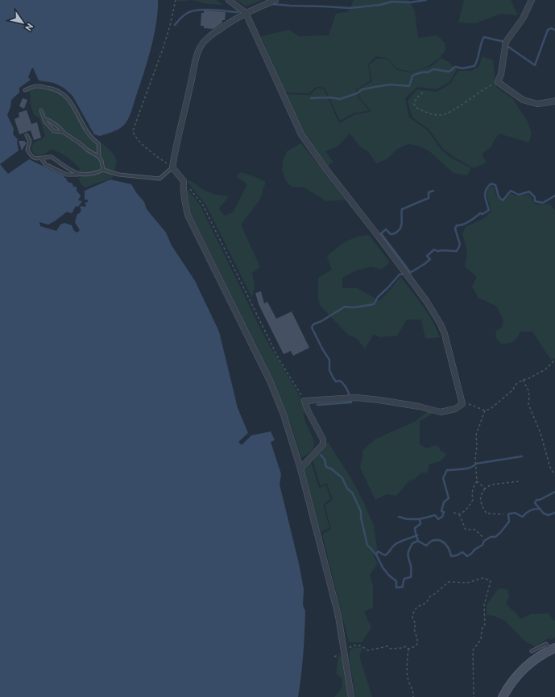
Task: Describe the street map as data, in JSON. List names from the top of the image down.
{
  "north": "bottom right"
}
